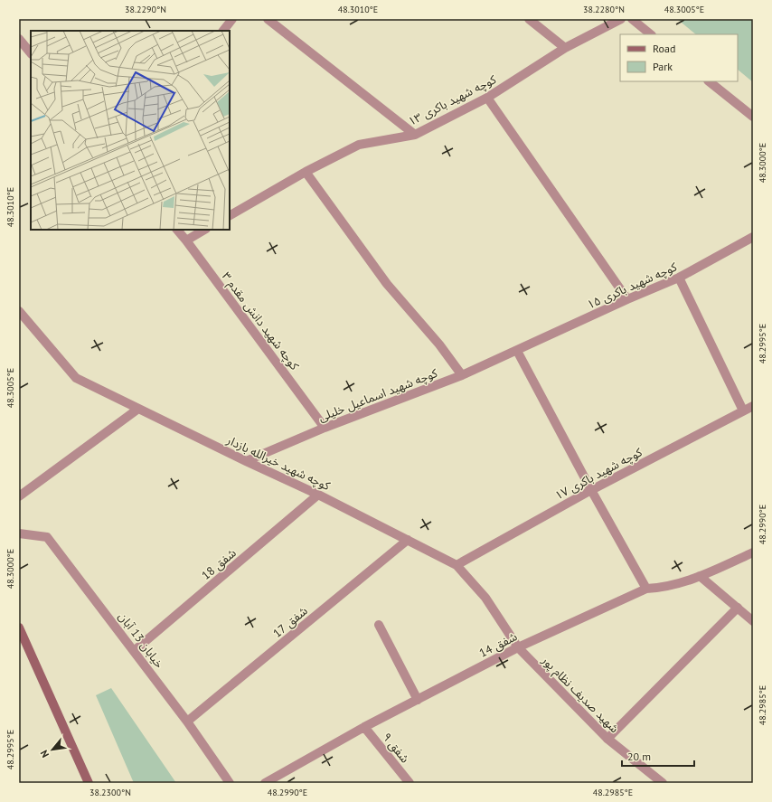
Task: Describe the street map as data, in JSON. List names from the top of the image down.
{
  "streets": {
    "street": [
      "کوچه شهید باکری ۱۳",
      "کوچه شهید باکری ۱۵",
      "کوچه شهید دانش مقدم ۳",
      "کوچه شهید اسماعیل خلیلی",
      "کوچه شهید خیرالله بازدار",
      "کوچه شهید باکری ۱۷",
      "شفق 18",
      "شفق 17",
      "خیابان 13 آبان",
      "شفق 14",
      "شهید صدیف نظام پور",
      "شفق ۹"
    ]
  },
  "crossings": [
    ["کوچه شهید باکری ۱۵", "کوچه شهید اسماعیل خلیلی"],
    ["کوچه شهید دانش مقدم ۳", "کوچه شهید اسماعیل خلیلی"],
    ["کوچه شهید اسماعیل خلیلی", "کوچه شهید خیرالله بازدار"],
    ["کوچه شهید خیرالله بازدار", "کوچه شهید باکری ۱۷"],
    ["کوچه شهید خیرالله بازدار", "شفق 18"],
    ["کوچه شهید خیرالله بازدار", "شفق 17"],
    ["کوچه شهید خیرالله بازدار", "شفق 14"],
    ["کوچه شهید خیرالله بازدار", "شهید صدیف نظام پور"],
    ["شفق 18", "خیابان 13 آبان"],
    ["شفق 17", "خیابان 13 آبان"],
    ["شفق 14", "شهید صدیف نظام پور"],
    ["شفق 14", "شفق ۹"]
  ],
  "legend": ["Road", "Park"],
  "scale_bar": "20 m",
  "north": "bottom left",
  "coordinates": [
    "38.2290°N",
    "48.3010°E",
    "38.2280°N",
    "48.3005°E",
    "48.3000°E",
    "48.2995°E",
    "48.2990°E",
    "48.2985°E",
    "38.2300°N"
  ]
}
